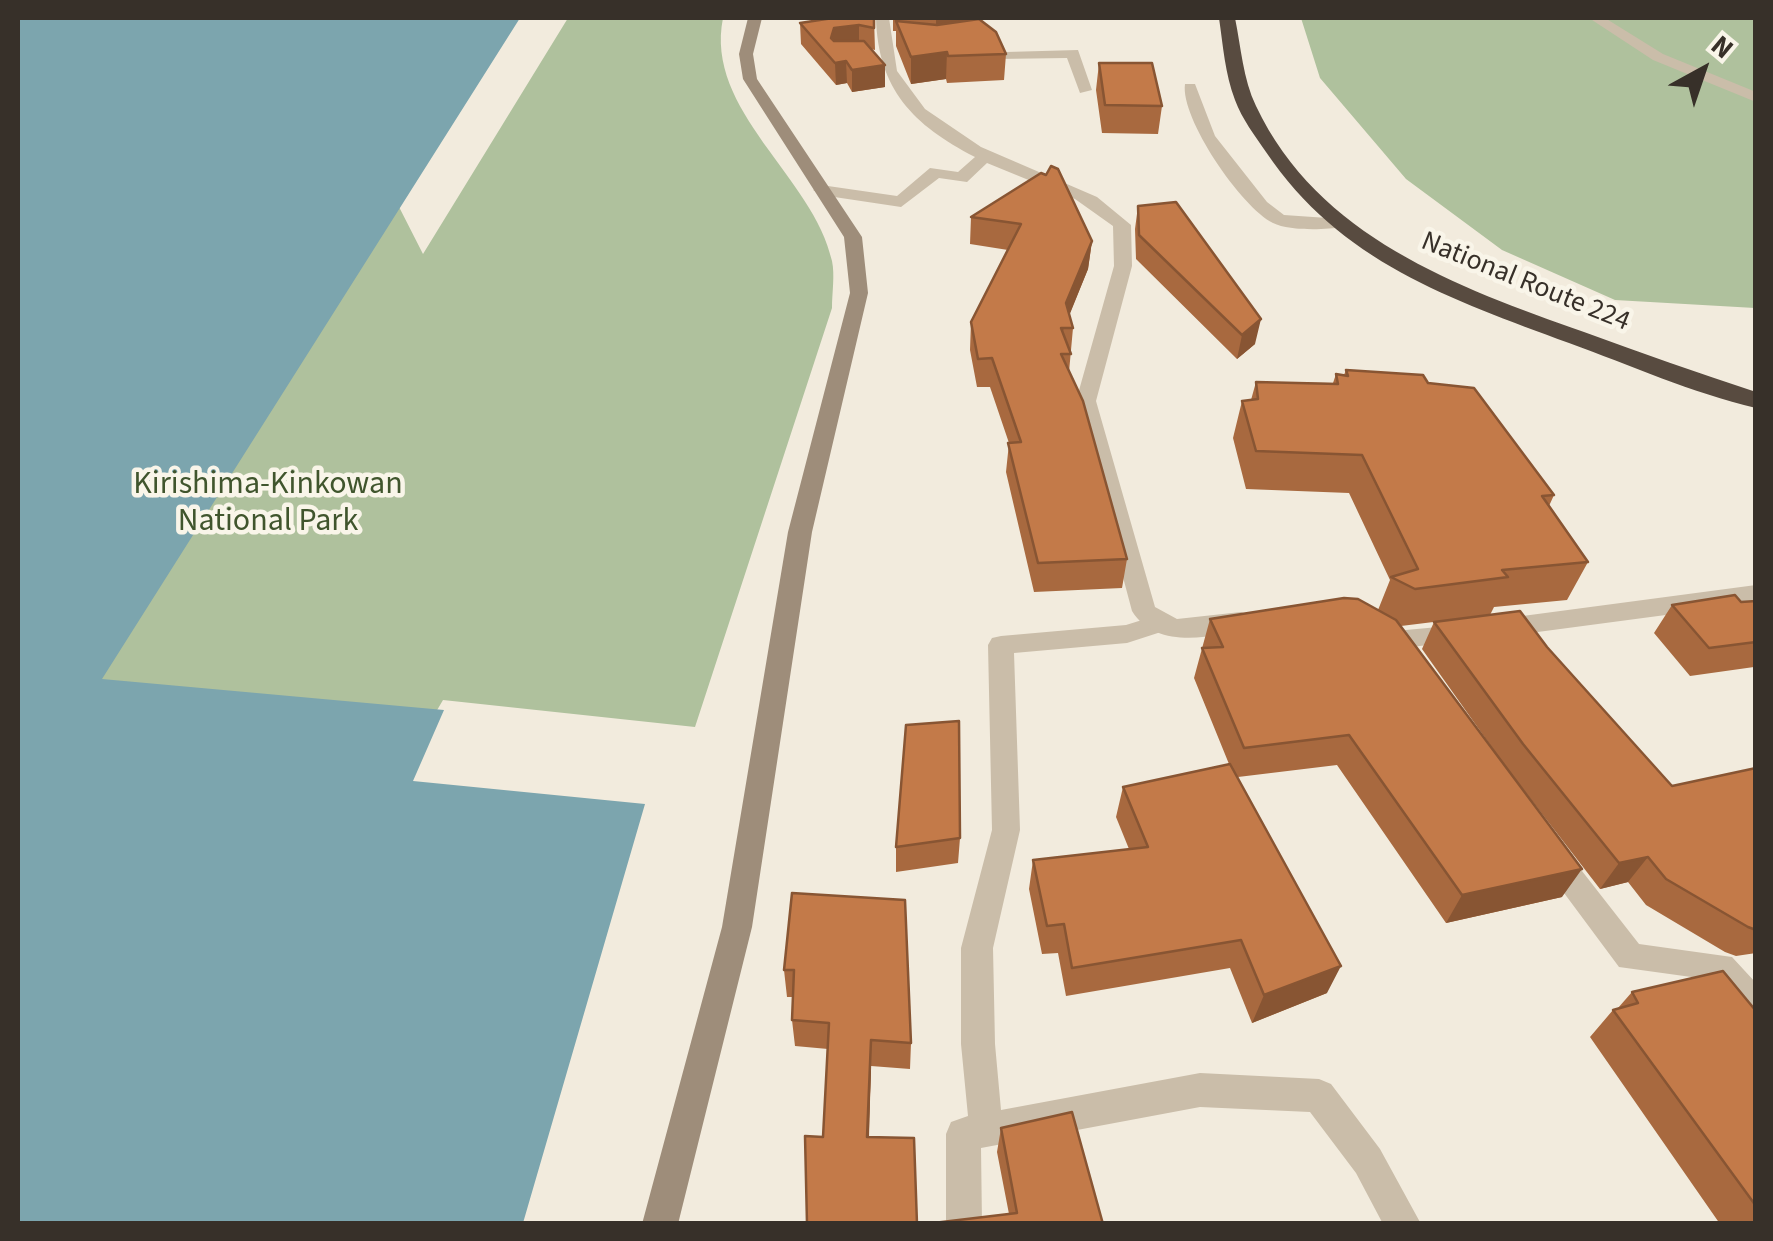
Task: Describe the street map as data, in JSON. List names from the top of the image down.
{
  "streets": {
    "highway": ["National Route 224"]
  },
  "parks": ["Kirishima-Kinkowan National Park"],
  "north": "top right"
}
